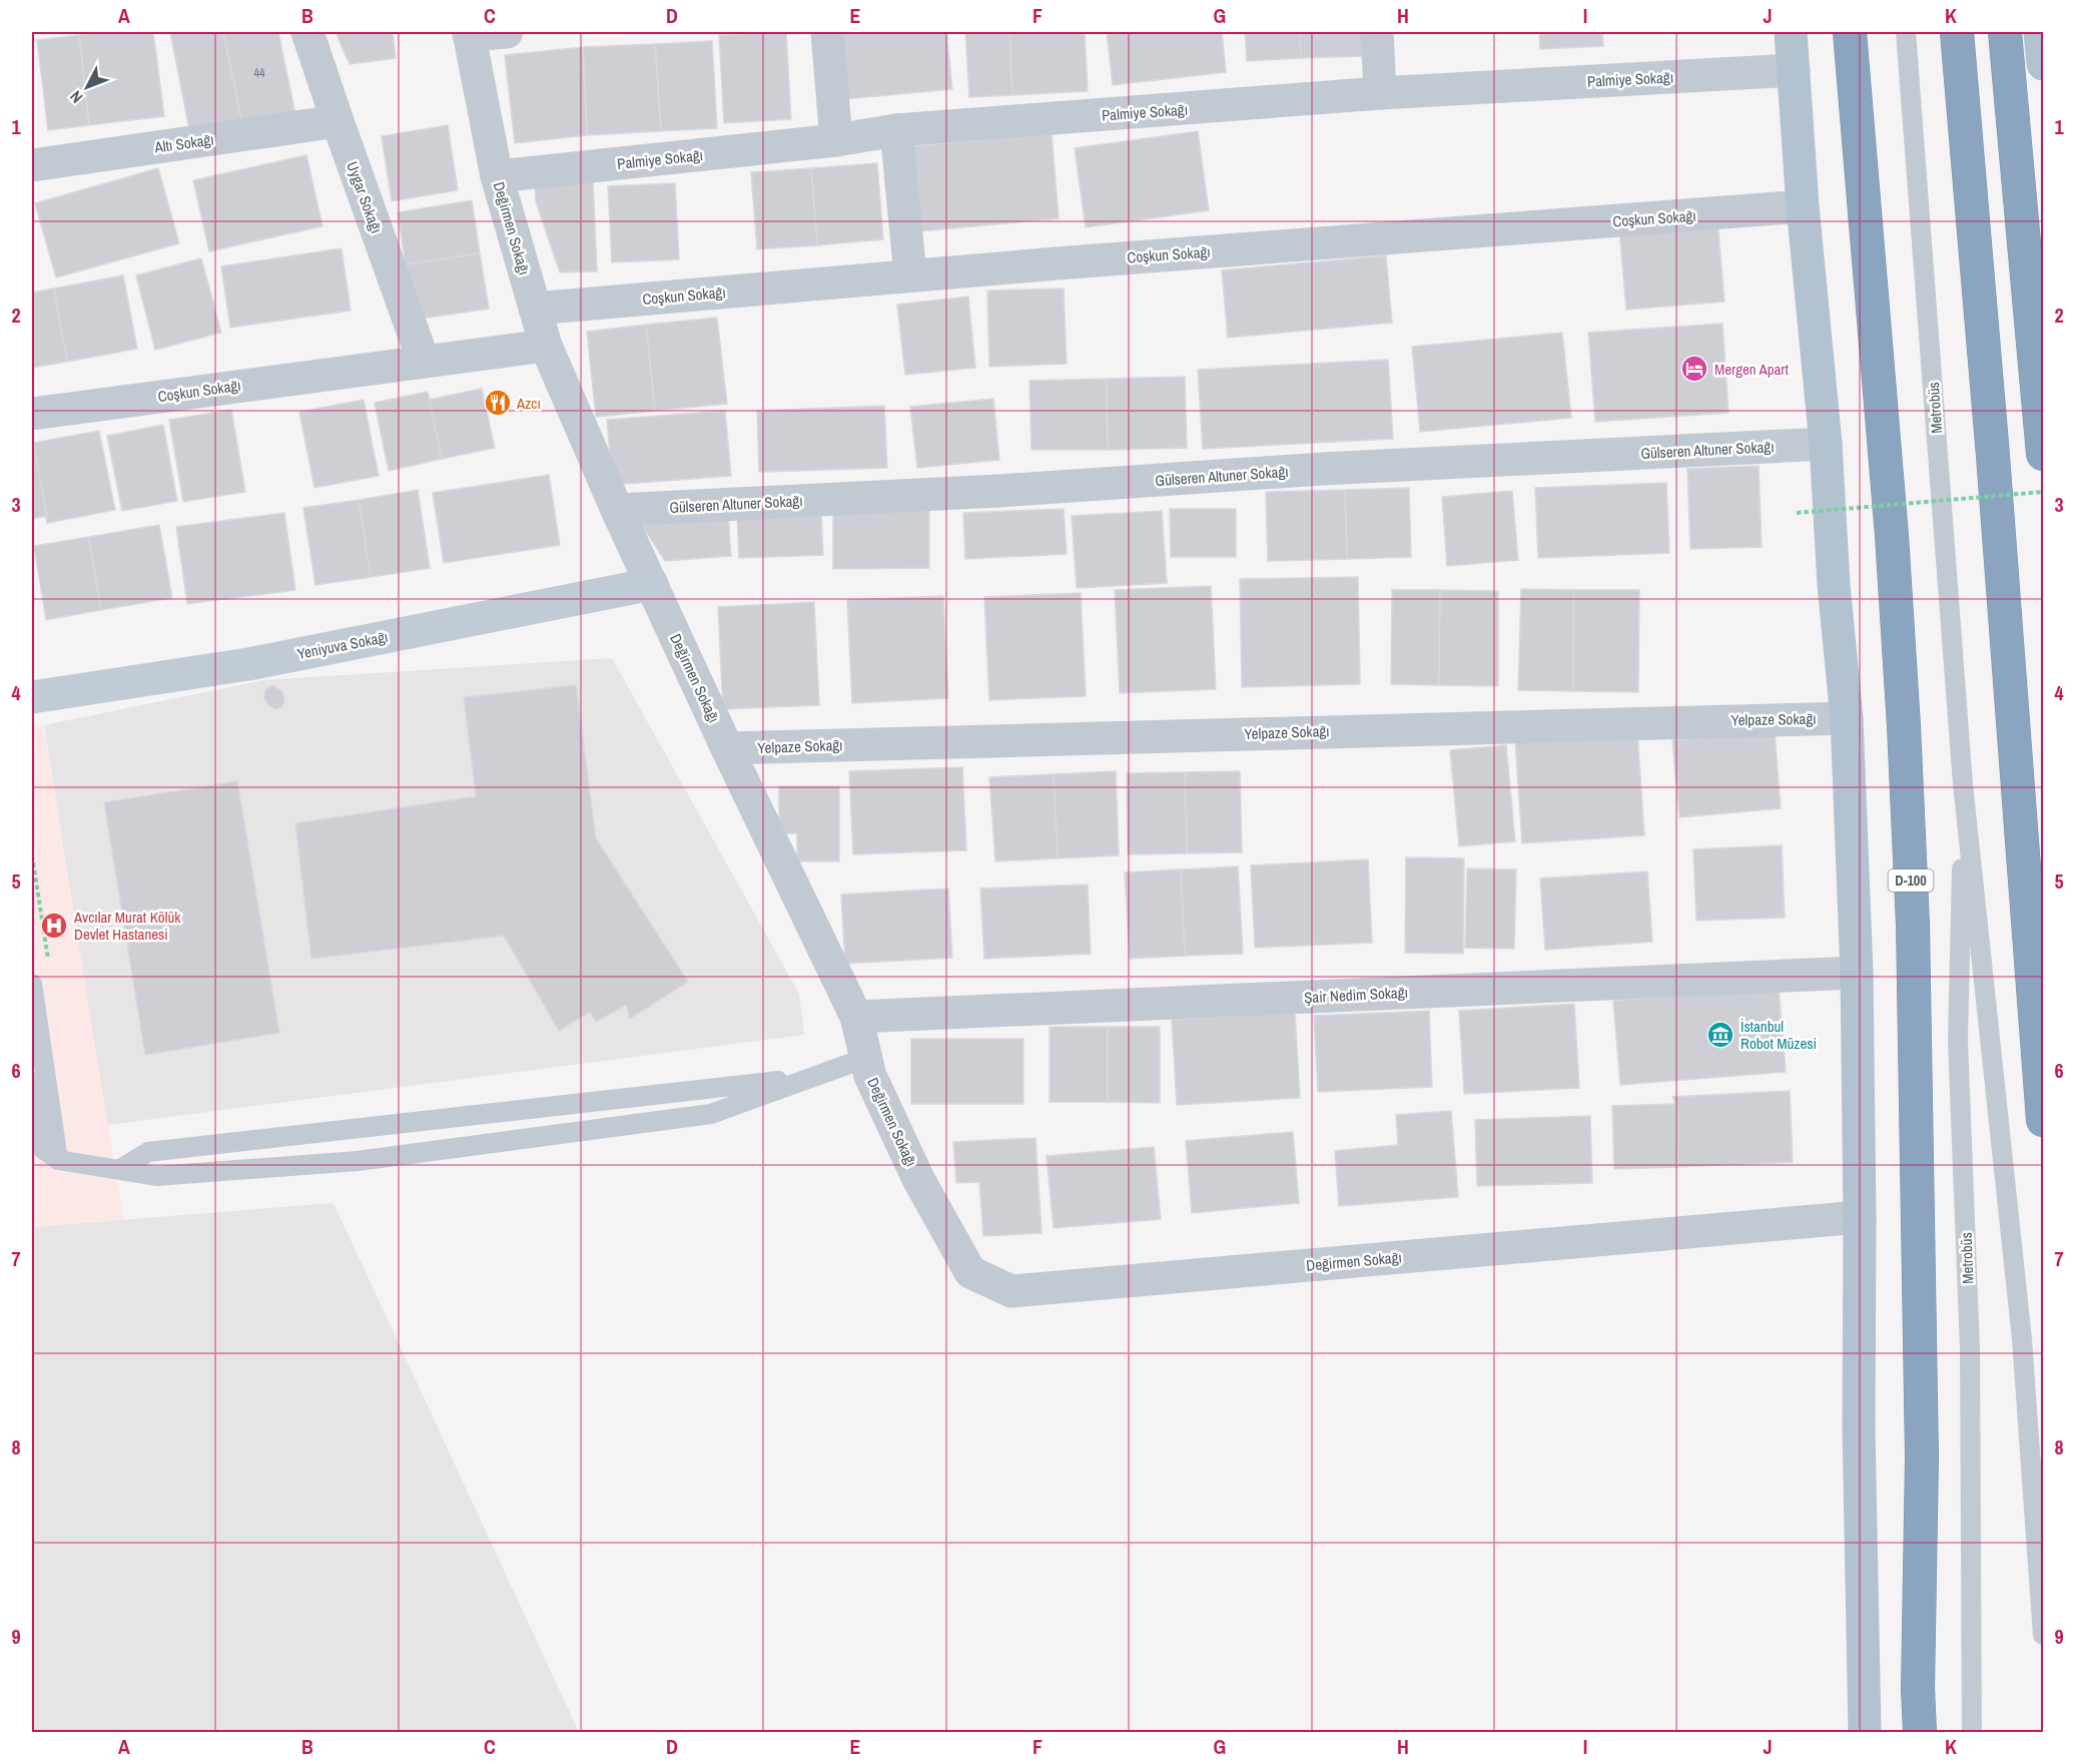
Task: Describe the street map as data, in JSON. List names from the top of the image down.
{
  "streets": {
    "highway": ["D-100"],
    "street": [
      "Palmiye Sokağı",
      "Altı Sokağı",
      "Uygar Sokağı",
      "Coşkun Sokağı",
      "Değirmen Sokağı",
      "Gülseren Altuner Sokağı",
      "Yeniyuva Sokağı",
      "Yelpaze Sokağı",
      "Şair Nedim Sokağı"
    ],
    "lane": ["Metrobüs"]
  },
  "crossings": [
    ["Palmiye Sokağı", "Değirmen Sokağı"],
    ["Altı Sokağı", "Uygar Sokağı"],
    ["Uygar Sokağı", "Coşkun Sokağı"],
    ["Coşkun Sokağı", "Değirmen Sokağı"],
    ["Değirmen Sokağı", "Gülseren Altuner Sokağı"],
    ["Değirmen Sokağı", "Yeniyuva Sokağı"],
    ["Değirmen Sokağı", "Yelpaze Sokağı"],
    ["Değirmen Sokağı", "Şair Nedim Sokağı"]
  ],
  "places": {
    "hotel": ["Mergen Apart"],
    "restaurant": ["Azcı"],
    "hospital": ["Avcılar Murat Kölük Devlet Hastanesi"],
    "museum": ["İstanbul Robot Müzesi"]
  },
  "house_numbers": ["44"],
  "north": "bottom left",
  "grid": {
    "columns": [
      "A",
      "B",
      "C",
      "D",
      "E",
      "F",
      "G",
      "H",
      "I",
      "J",
      "K"
    ],
    "rows": [
      "1",
      "2",
      "3",
      "4",
      "5",
      "6",
      "7",
      "8",
      "9"
    ]
  }
}
